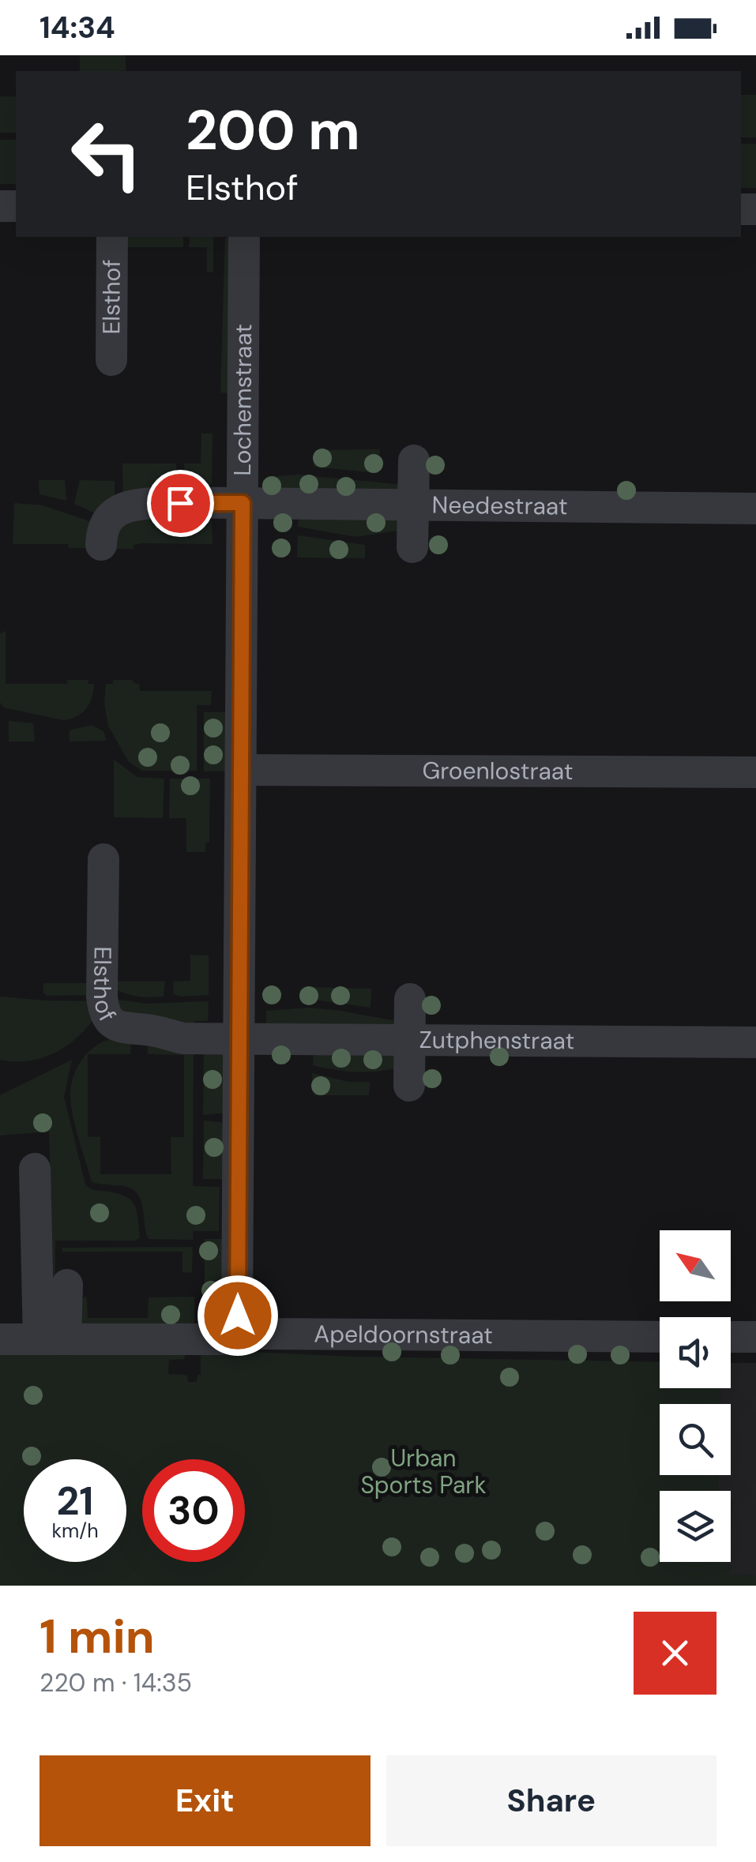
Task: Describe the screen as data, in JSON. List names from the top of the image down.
{
  "streets": {
    "street": [
      "Elsthof",
      "Lochemstraat",
      "Needestraat",
      "Groenlostraat",
      "Zutphenstraat",
      "Apeldoornstraat"
    ]
  },
  "crossings": [
    ["Elsthof", "Lochemstraat"],
    ["Elsthof", "Zutphenstraat"],
    ["Lochemstraat", "Needestraat"],
    ["Lochemstraat", "Groenlostraat"],
    ["Lochemstraat", "Zutphenstraat"],
    ["Lochemstraat", "Apeldoornstraat"]
  ],
  "parks": ["Urban Sports Park"],
  "north": "top left",
  "page": {
    "status": "14:34",
    "turn": ["200 m", "Elsthof"],
    "speed": "21 km/h",
    "limit": "30",
    "heading": ["1 min", "220 m · 14:35"],
    "buttons": ["Exit", "Share"]
  }
}
